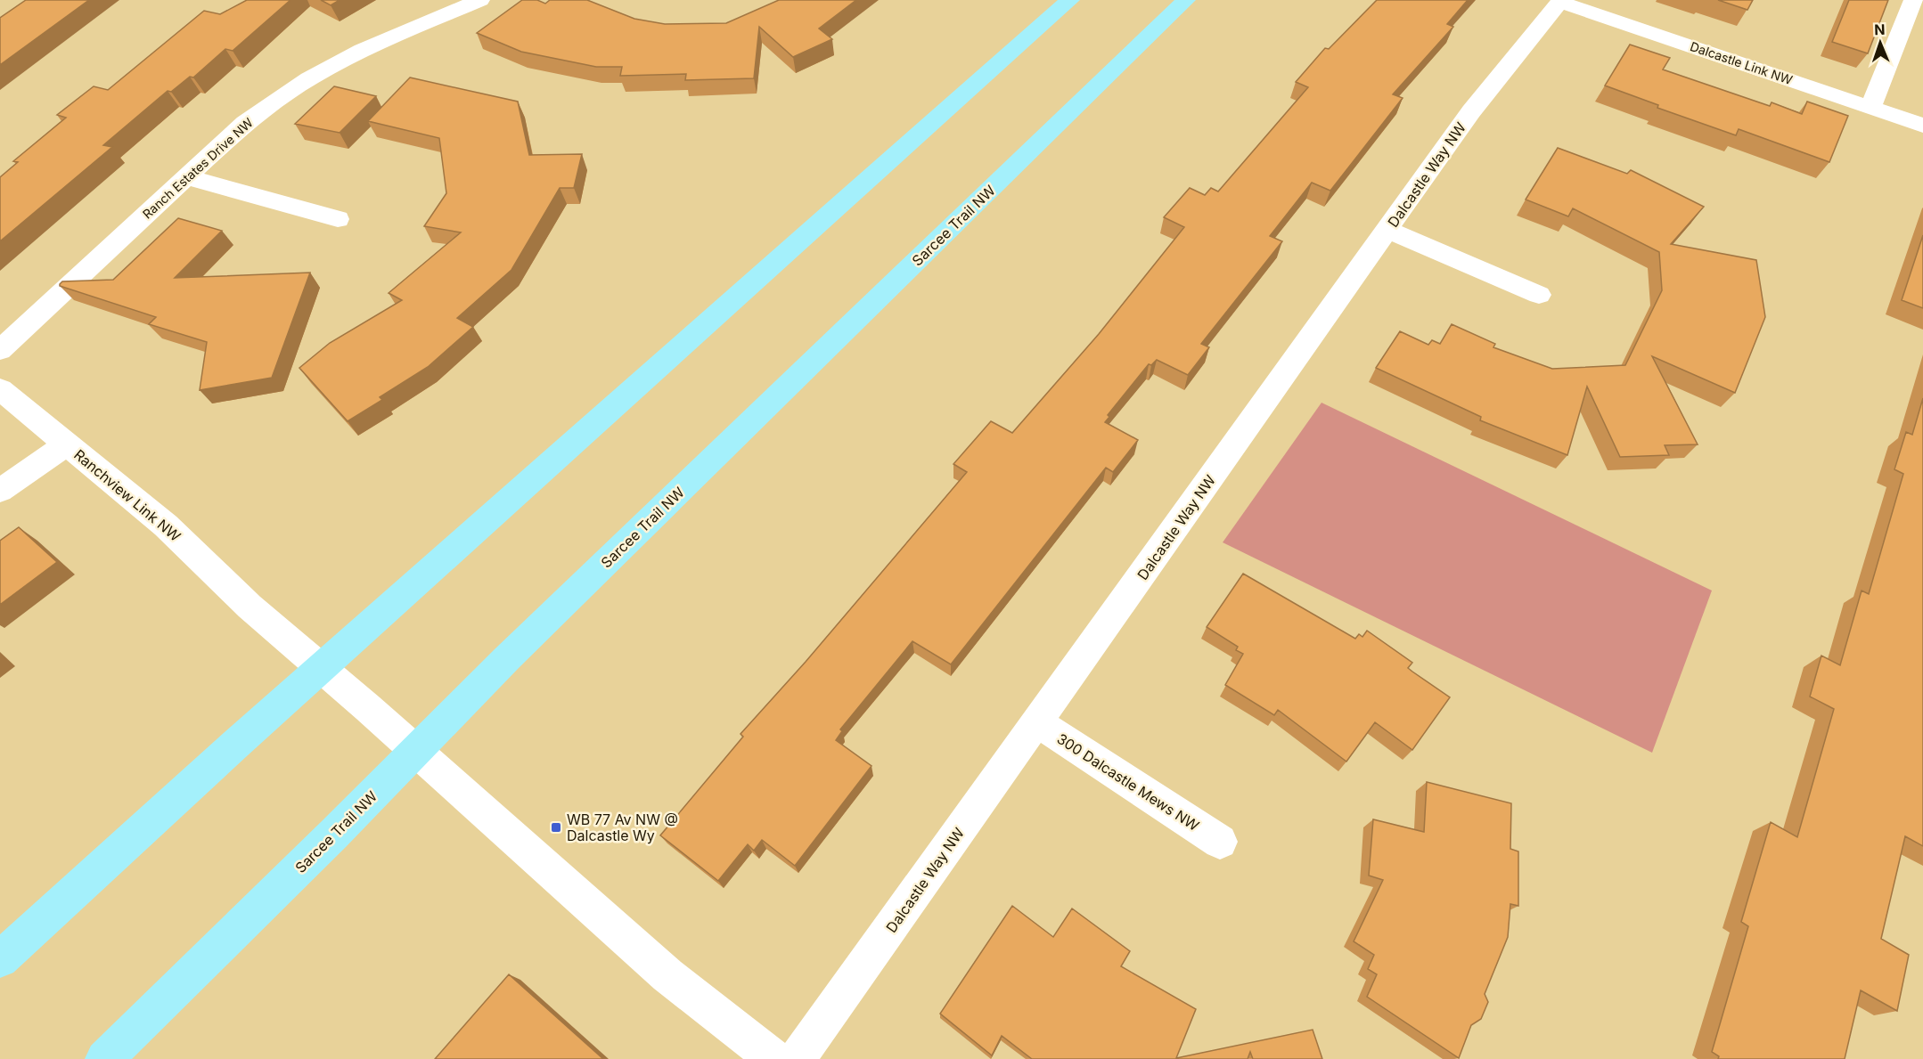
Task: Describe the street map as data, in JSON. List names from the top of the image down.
{
  "streets": {
    "main road": ["Sarcee Trail NW"],
    "street": [
      "Dalcastle Link NW",
      "Ranch Estates Drive NW",
      "Dalcastle Way NW",
      "Ranchview Link NW",
      "300 Dalcastle Mews NW"
    ]
  },
  "crossings": [
    ["Dalcastle Link NW", "Dalcastle Way NW"],
    ["Dalcastle Way NW", "300 Dalcastle Mews NW"]
  ],
  "places": {
    "transit": ["WB 77 Av NW @ Dalcastle Wy"]
  },
  "north": "top"
}
